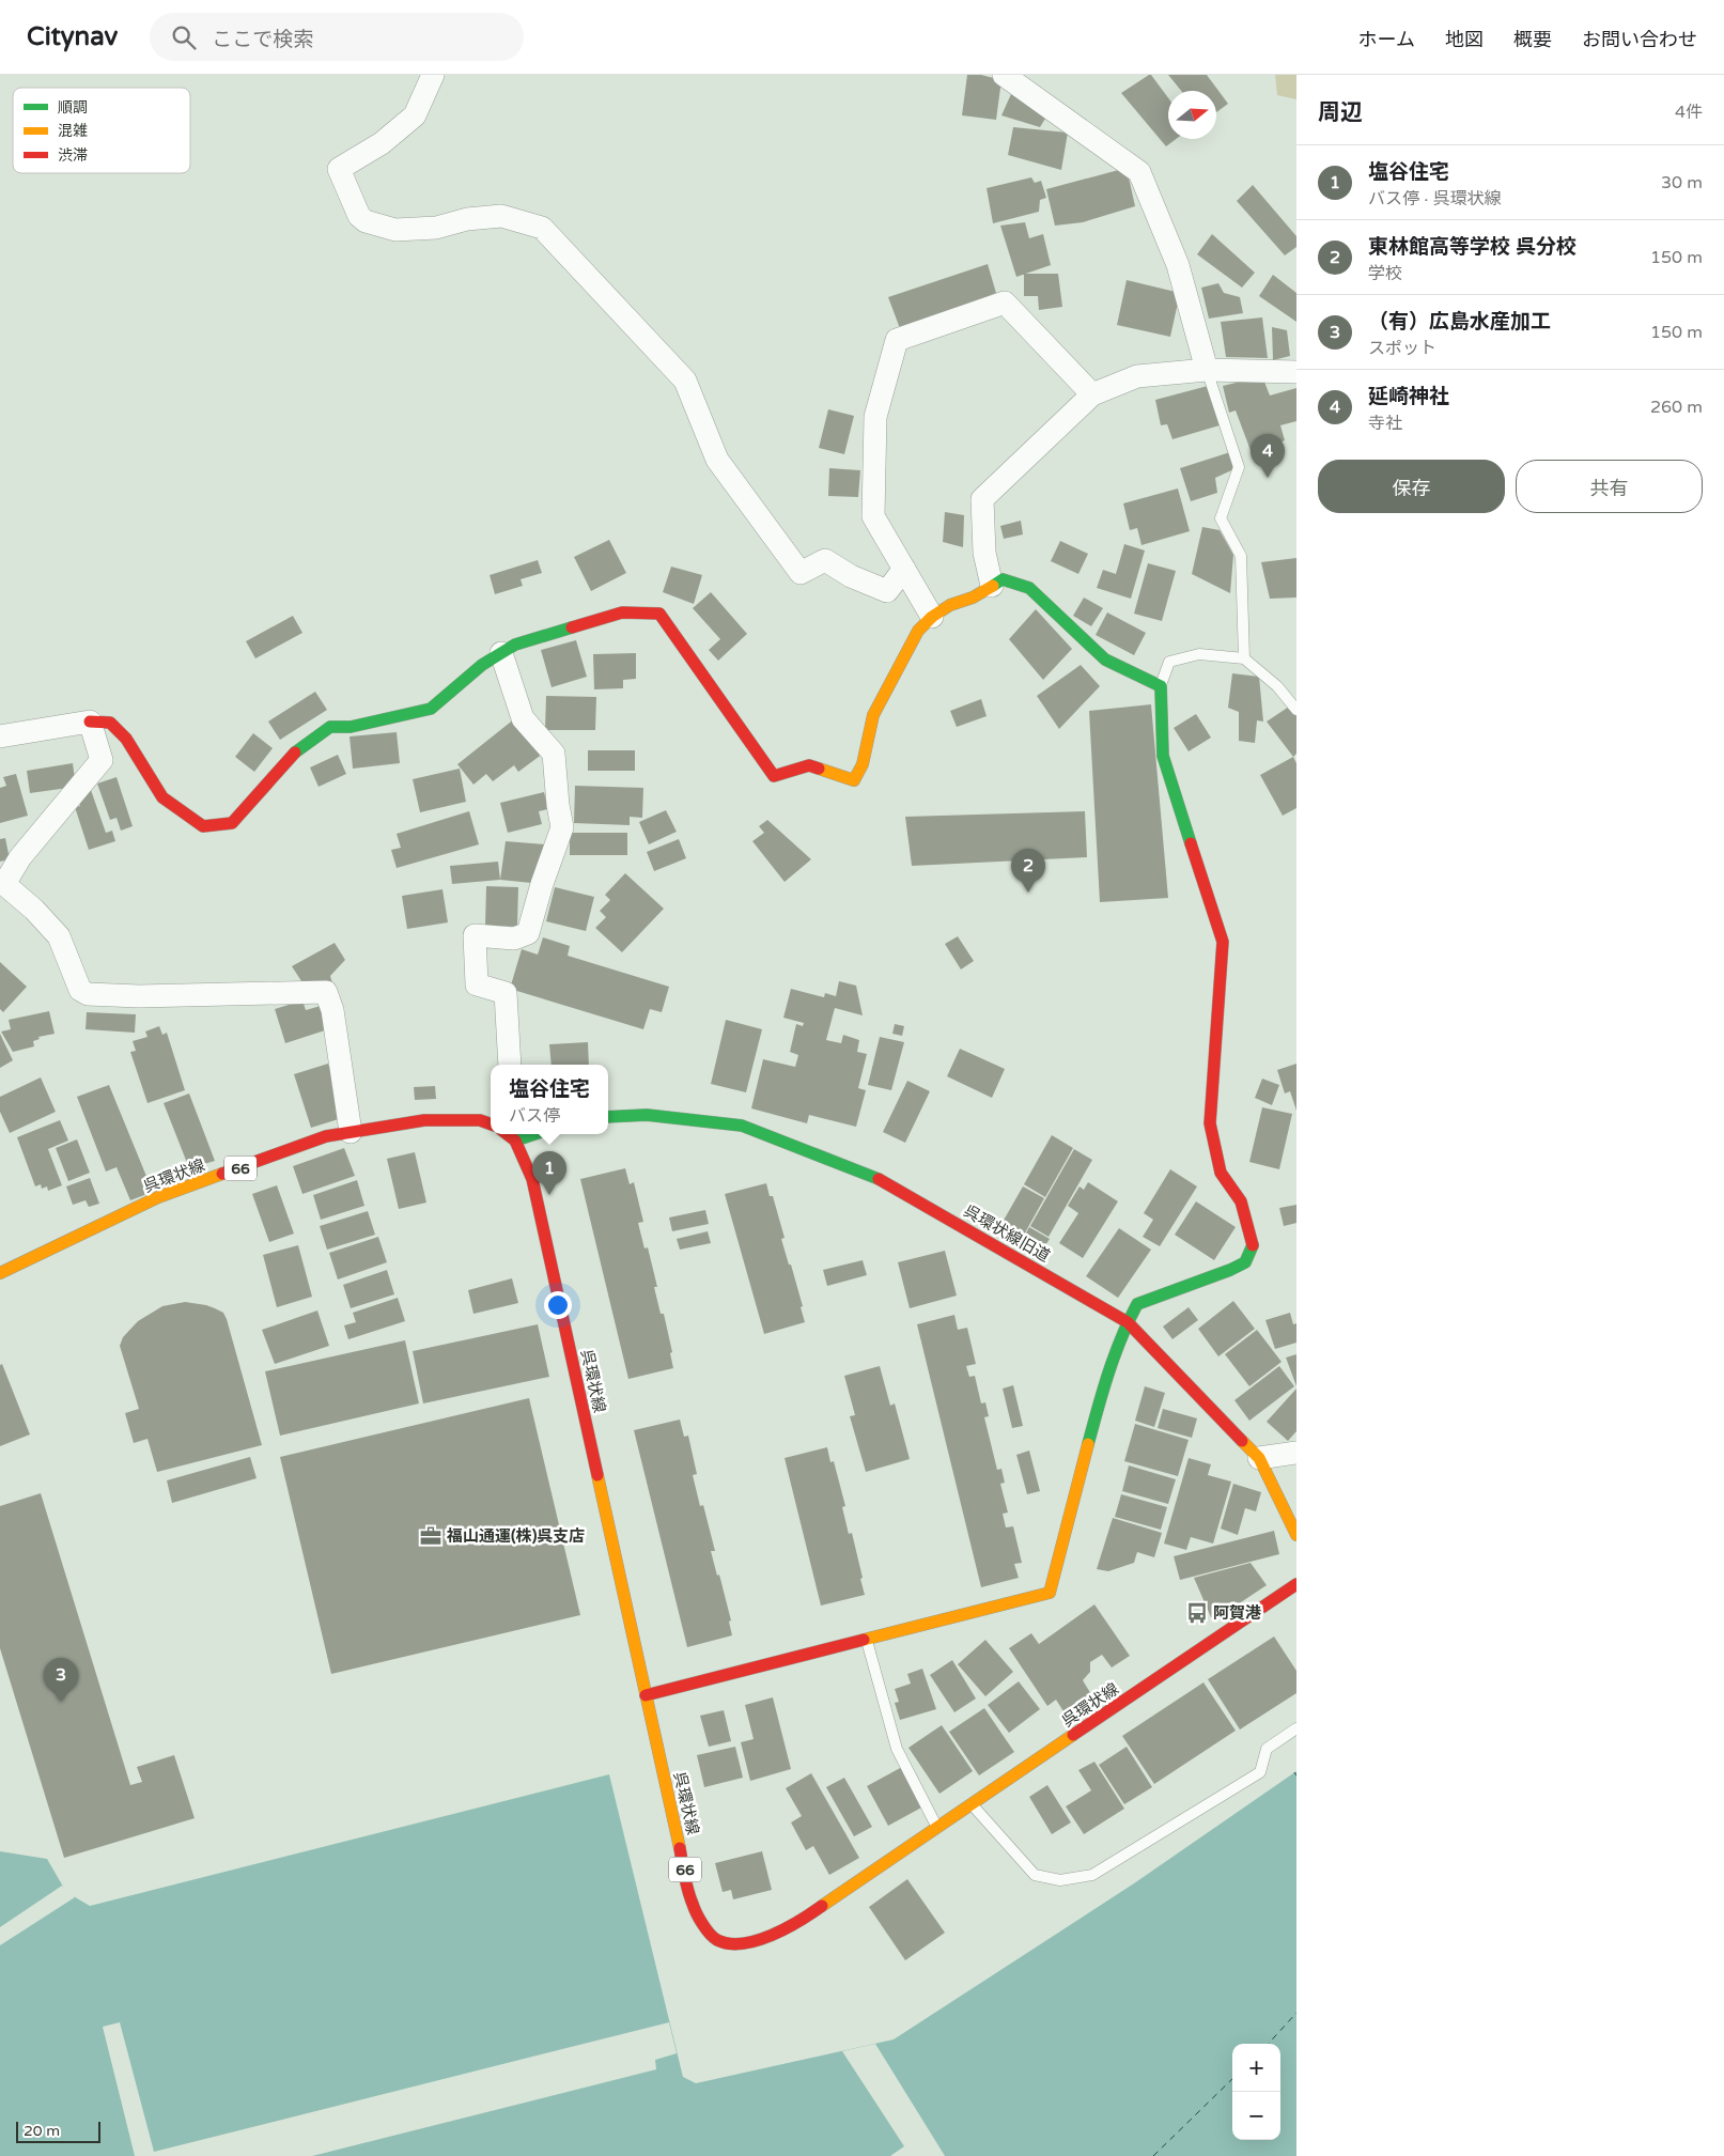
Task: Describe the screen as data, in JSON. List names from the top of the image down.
{
  "streets": {
    "street": ["66", "呉環状線", "呉環状線旧道"]
  },
  "places": {
    "office": ["福山通運(株)呉支店"],
    "bus stop": ["阿賀港"]
  },
  "legend": ["順調", "混雑", "渋滞"],
  "scale_bar": "20 m",
  "north": "right",
  "page": {
    "header": "Citynav",
    "search": "ここで検索",
    "nav": [
      "ホーム",
      "地図",
      "概要",
      "お問い合わせ"
    ],
    "heading": ["周辺", "4件"],
    "list": [
      {
        "mark": "1",
        "name": "塩谷住宅",
        "note": "バス停 · 呉環状線",
        "value": "30 m"
      },
      {
        "mark": "2",
        "name": "東林館高等学校 呉分校",
        "note": "学校",
        "value": "150 m"
      },
      {
        "mark": "3",
        "name": "（有）広島水産加工",
        "note": "スポット",
        "value": "150 m"
      },
      {
        "mark": "4",
        "name": "延崎神社",
        "note": "寺社",
        "value": "260 m"
      }
    ],
    "pins": [
      "4",
      "2",
      "1",
      "3"
    ],
    "buttons": ["保存", "共有"],
    "popup": ["塩谷住宅", "バス停"],
    "map_buttons": ["+", "−"],
    "scale": "20 m"
  }
}
